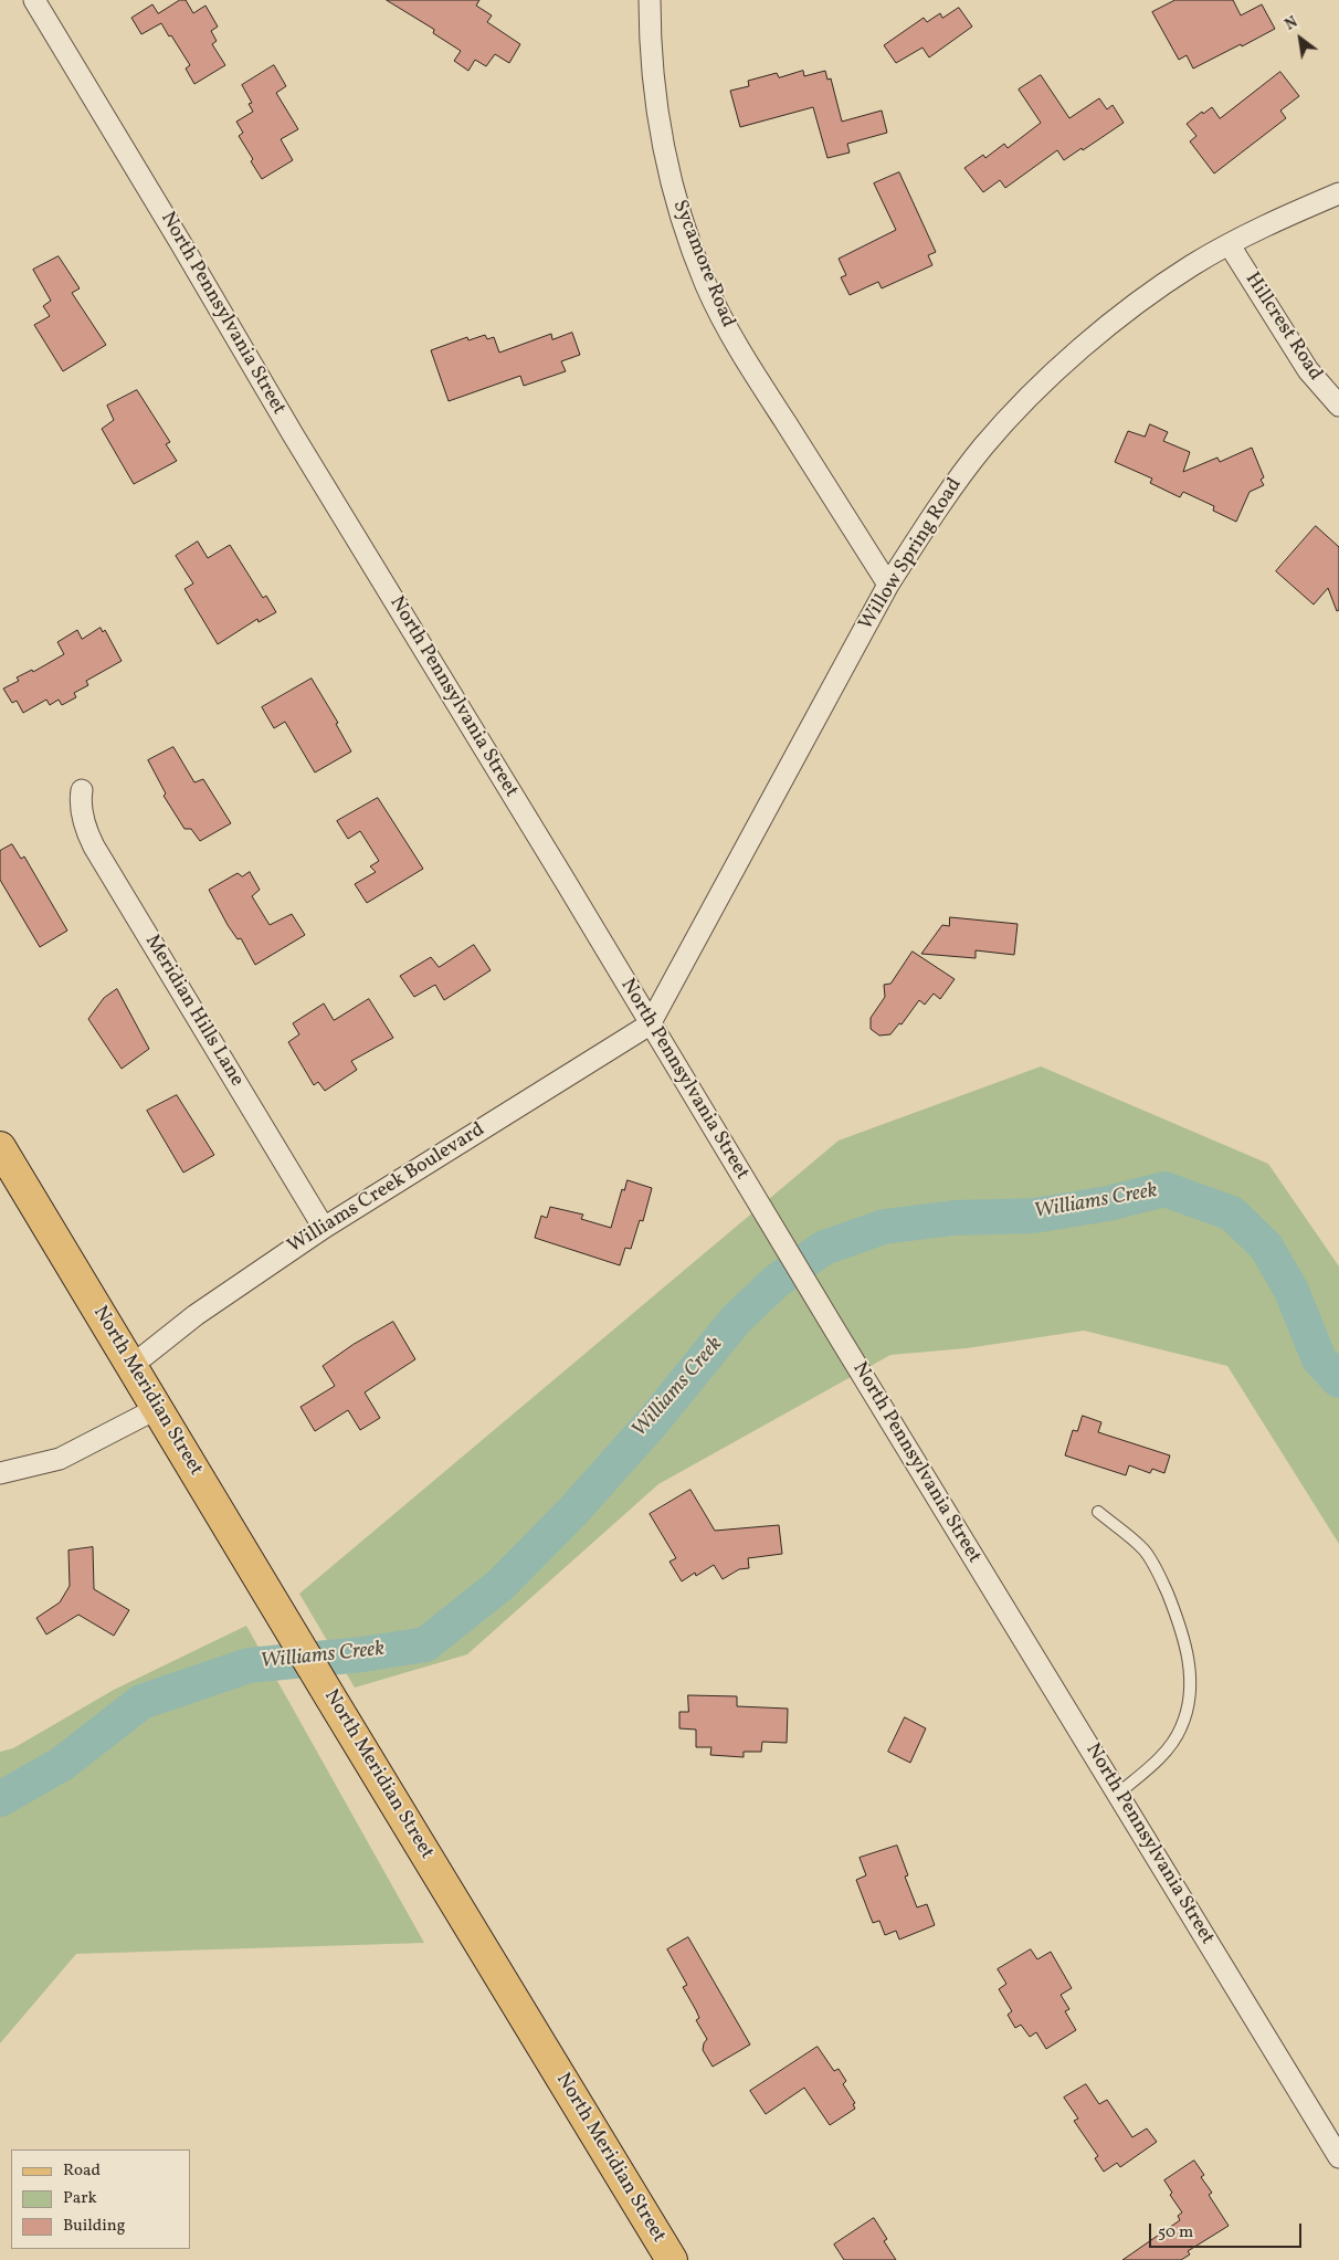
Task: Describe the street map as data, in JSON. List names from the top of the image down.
{
  "streets": {
    "main road": ["North Meridian Street"],
    "street": [
      "Sycamore Road",
      "North Pennsylvania Street",
      "Hillcrest Road",
      "Willow Spring Road",
      "Meridian Hills Lane",
      "Williams Creek Boulevard"
    ]
  },
  "crossings": [
    ["Sycamore Road", "Willow Spring Road"],
    ["North Pennsylvania Street", "Willow Spring Road"],
    ["North Pennsylvania Street", "Williams Creek Boulevard"],
    ["Hillcrest Road", "Willow Spring Road"],
    ["Willow Spring Road", "Williams Creek Boulevard"],
    ["Meridian Hills Lane", "Williams Creek Boulevard"],
    ["Williams Creek Boulevard", "North Meridian Street"]
  ],
  "water": ["Williams Creek"],
  "legend": ["Road", "Park", "Building"],
  "scale_bar": "50 m",
  "north": "top left"
}
